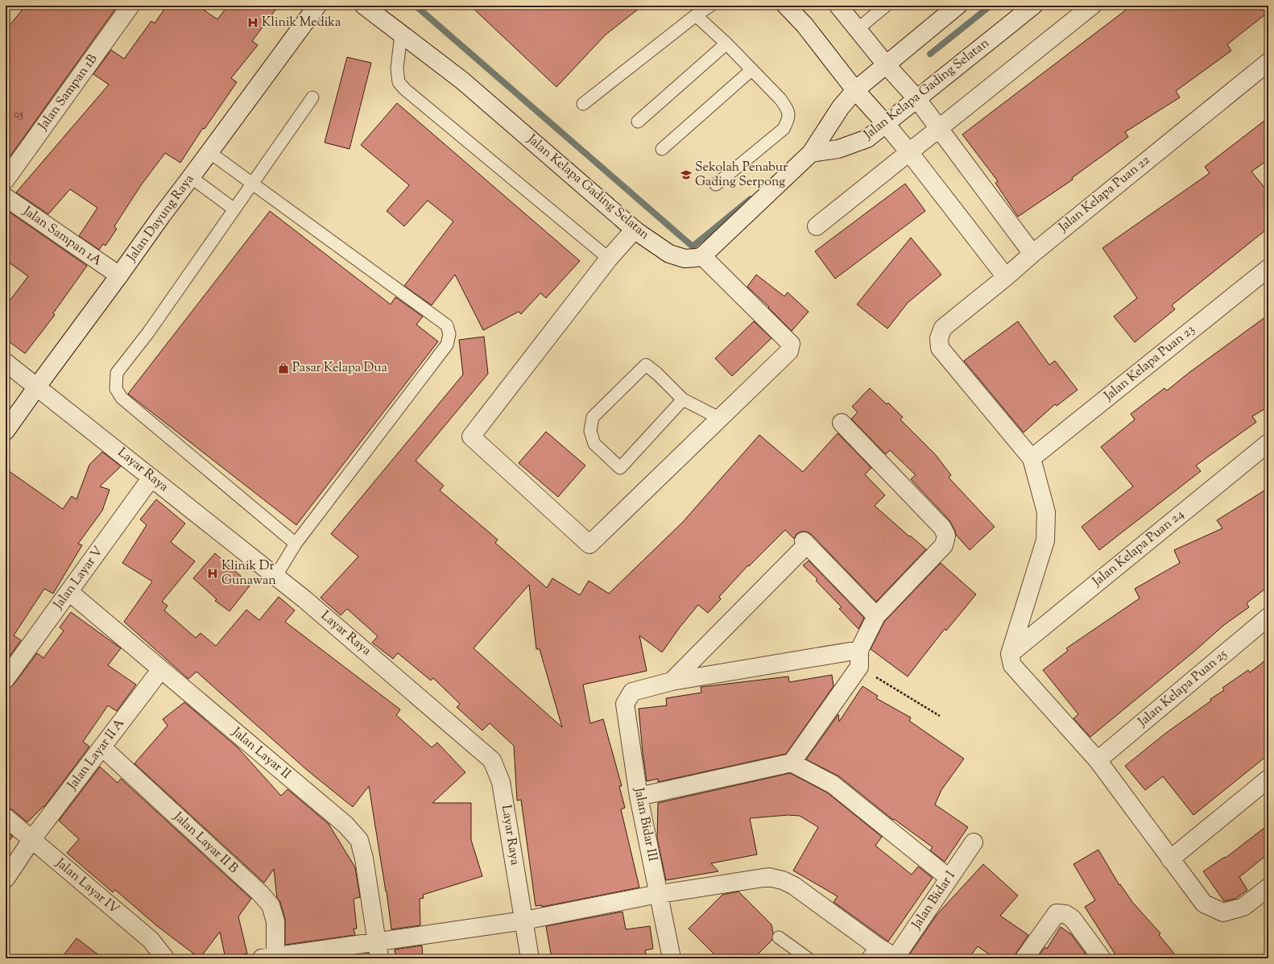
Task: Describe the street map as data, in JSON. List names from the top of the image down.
{
  "streets": {
    "street": [
      "Jalan Kelapa Gading Selatan",
      "Jalan Sampan 1B",
      "Jalan Kelapa Puan 22",
      "Jalan Dayung Raya",
      "Jalan Sampan 1A",
      "Jalan Kelapa Puan 23",
      "Layar Raya",
      "Jalan Kelapa Puan 24",
      "Jalan Layar V",
      "Jalan Kelapa Puan 25",
      "Jalan Layar II",
      "Jalan Layar II A",
      "Jalan Bidar III",
      "Jalan Layar II B",
      "Jalan Layar IV",
      "Jalan Bidar I"
    ]
  },
  "crossings": [
    ["Jalan Kelapa Puan 22", "Jalan Kelapa Puan 23"],
    ["Jalan Dayung Raya", "Jalan Sampan 1A"],
    ["Jalan Dayung Raya", "Layar Raya"],
    ["Layar Raya", "Jalan Layar V"],
    ["Jalan Layar V", "Jalan Layar II"],
    ["Jalan Layar II", "Jalan Layar II A"],
    ["Jalan Layar II A", "Jalan Layar II B"],
    ["Jalan Layar II A", "Jalan Layar IV"]
  ],
  "places": {
    "hospital": ["Klinik Medika", "Klinik Dr Gunawan"],
    "school or university": ["Sekolah Penabur Gading Serpong"],
    "shop": ["Pasar Kelapa Dua"]
  },
  "house_numbers": ["05"]
}
